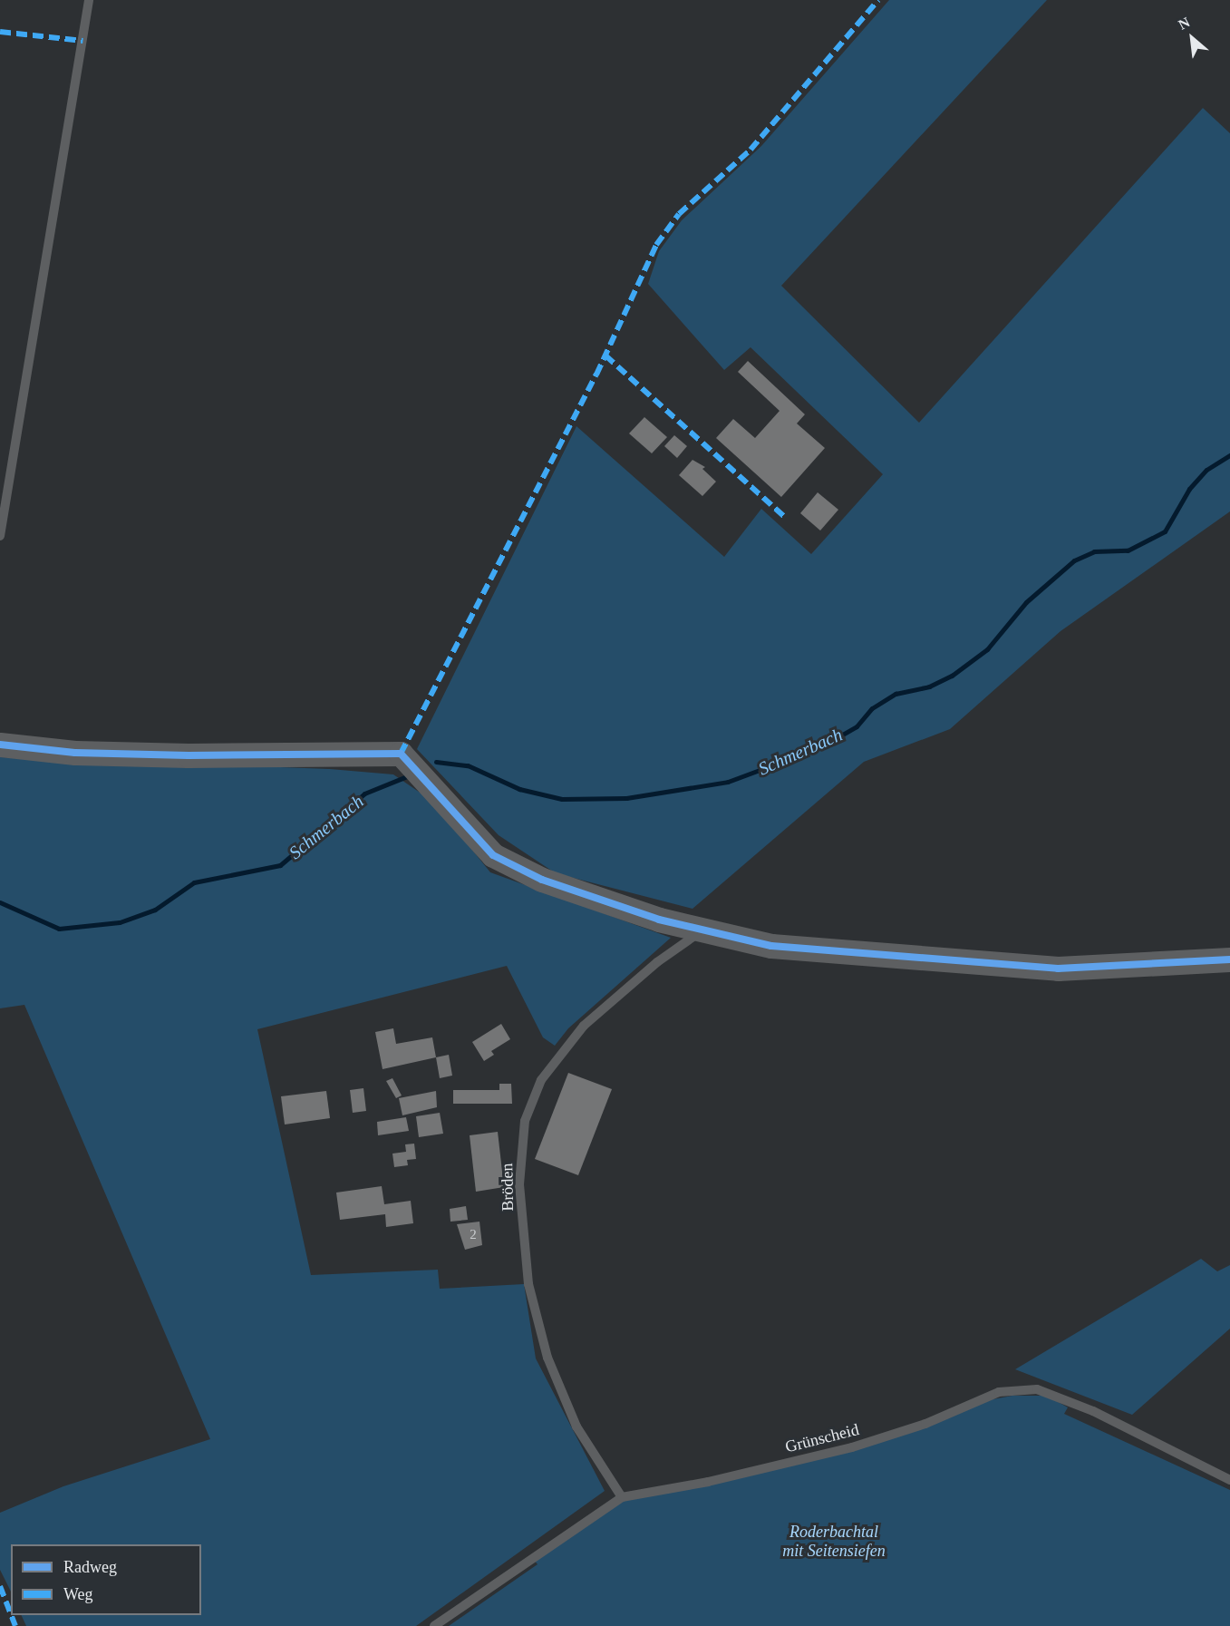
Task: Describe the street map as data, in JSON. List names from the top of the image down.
{
  "streets": {
    "lane": ["Bröden", "Grünscheid"]
  },
  "crossings": [
    ["Bröden", "Grünscheid"]
  ],
  "water": ["Schmerbach"],
  "parks": ["Roderbachtal mit Seitensiefen"],
  "house_numbers": ["2"],
  "legend": ["Radweg", "Weg"],
  "north": "top left"
}
